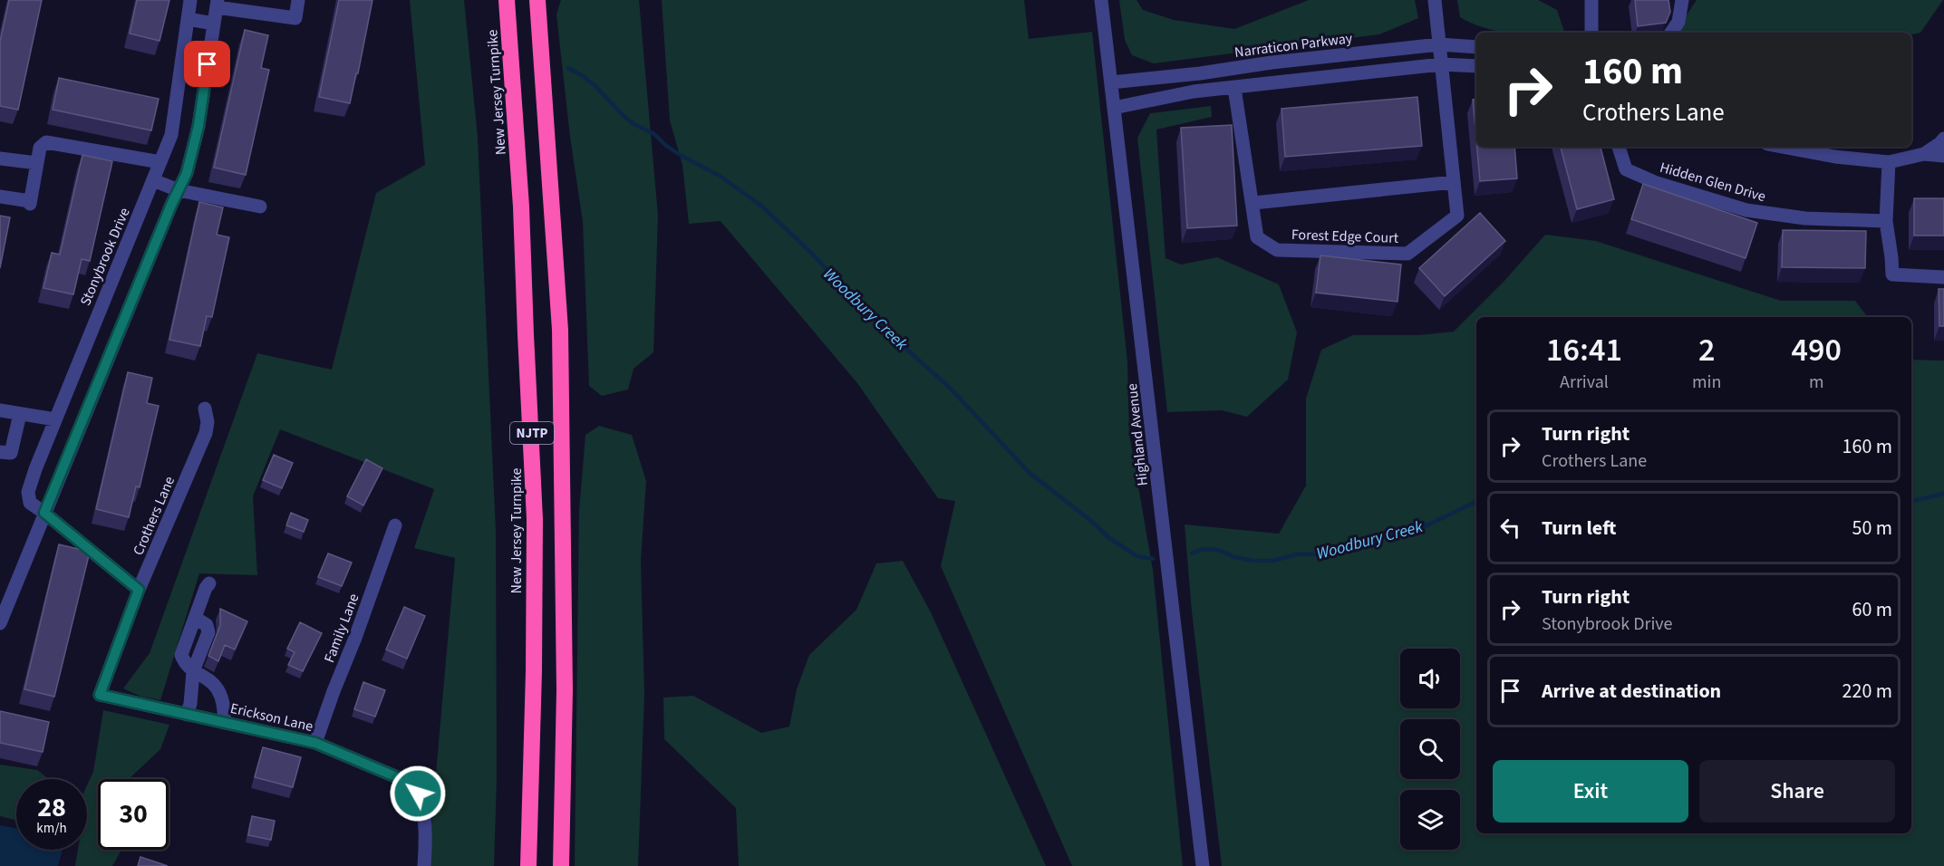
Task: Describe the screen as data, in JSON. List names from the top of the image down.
{
  "streets": {
    "highway": ["New Jersey Turnpike", "NJTP"],
    "street": [
      "Narraticon Parkway",
      "Hidden Glen Drive",
      "Forest Edge Court",
      "Stonybrook Drive",
      "Highland Avenue",
      "Crothers Lane",
      "Family Lane",
      "Erickson Lane"
    ]
  },
  "crossings": [
    ["Narraticon Parkway", "Forest Edge Court"],
    ["Narraticon Parkway", "Highland Avenue"],
    ["Stonybrook Drive", "Crothers Lane"],
    ["Crothers Lane", "Erickson Lane"],
    ["Family Lane", "Erickson Lane"]
  ],
  "water": ["Woodbury Creek"],
  "page": {
    "turn": ["160 m", "Crothers Lane"],
    "eta": [
      "16:41",
      "Arrival",
      "2",
      "min",
      "490",
      "m"
    ],
    "list": [
      {
        "name": "Turn right",
        "note": "Crothers Lane",
        "value": "160 m"
      },
      {
        "name": "Turn left",
        "value": "50 m"
      },
      {
        "name": "Turn right",
        "note": "Stonybrook Drive",
        "value": "60 m"
      },
      {
        "name": "Arrive at destination",
        "value": "220 m"
      }
    ],
    "buttons": ["Exit", "Share"],
    "speed": "28 km/h",
    "limit": "30"
  }
}
